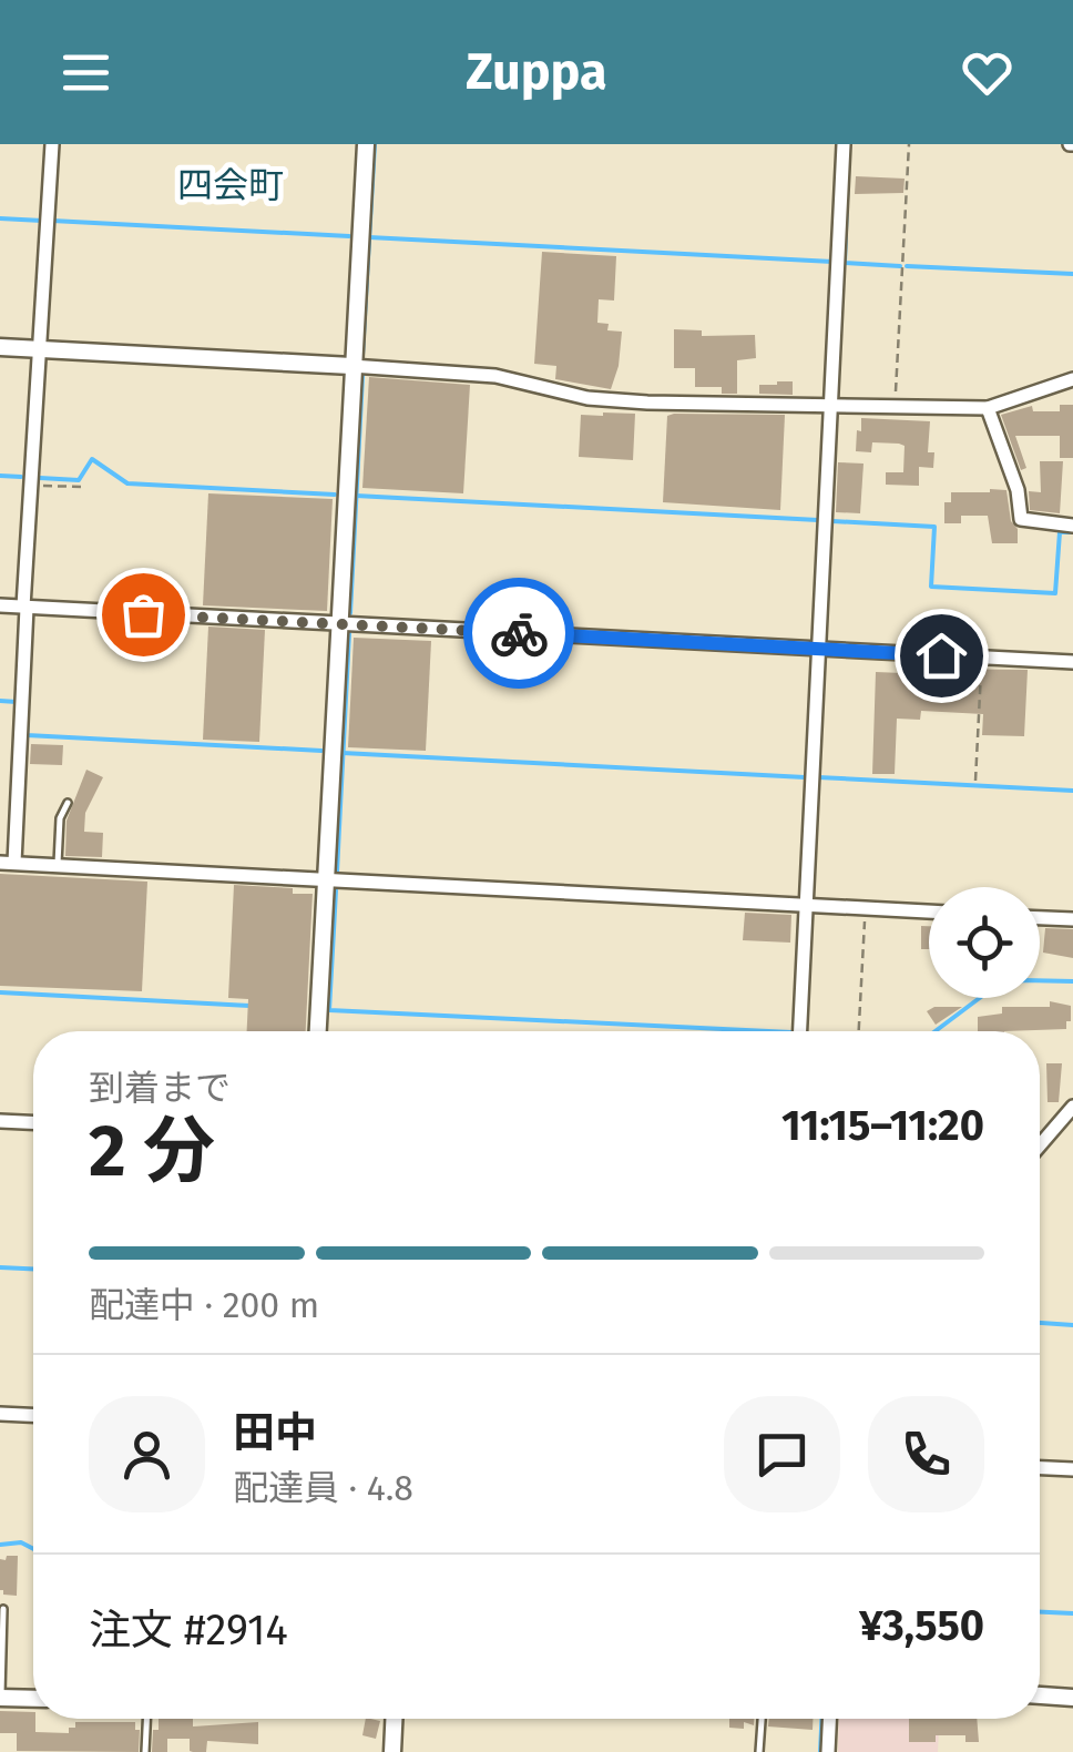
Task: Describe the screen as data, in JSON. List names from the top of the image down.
{
  "districts": ["四会町"],
  "page": {
    "header": "Zuppa",
    "heading": ["2 分", "到着まで", "11:15–11:20"],
    "panel": [
      "田中",
      "配達員 · 4.8",
      "注文 #2914",
      "¥3,550"
    ],
    "bar": "配達中 · 200 m"
  }
}
